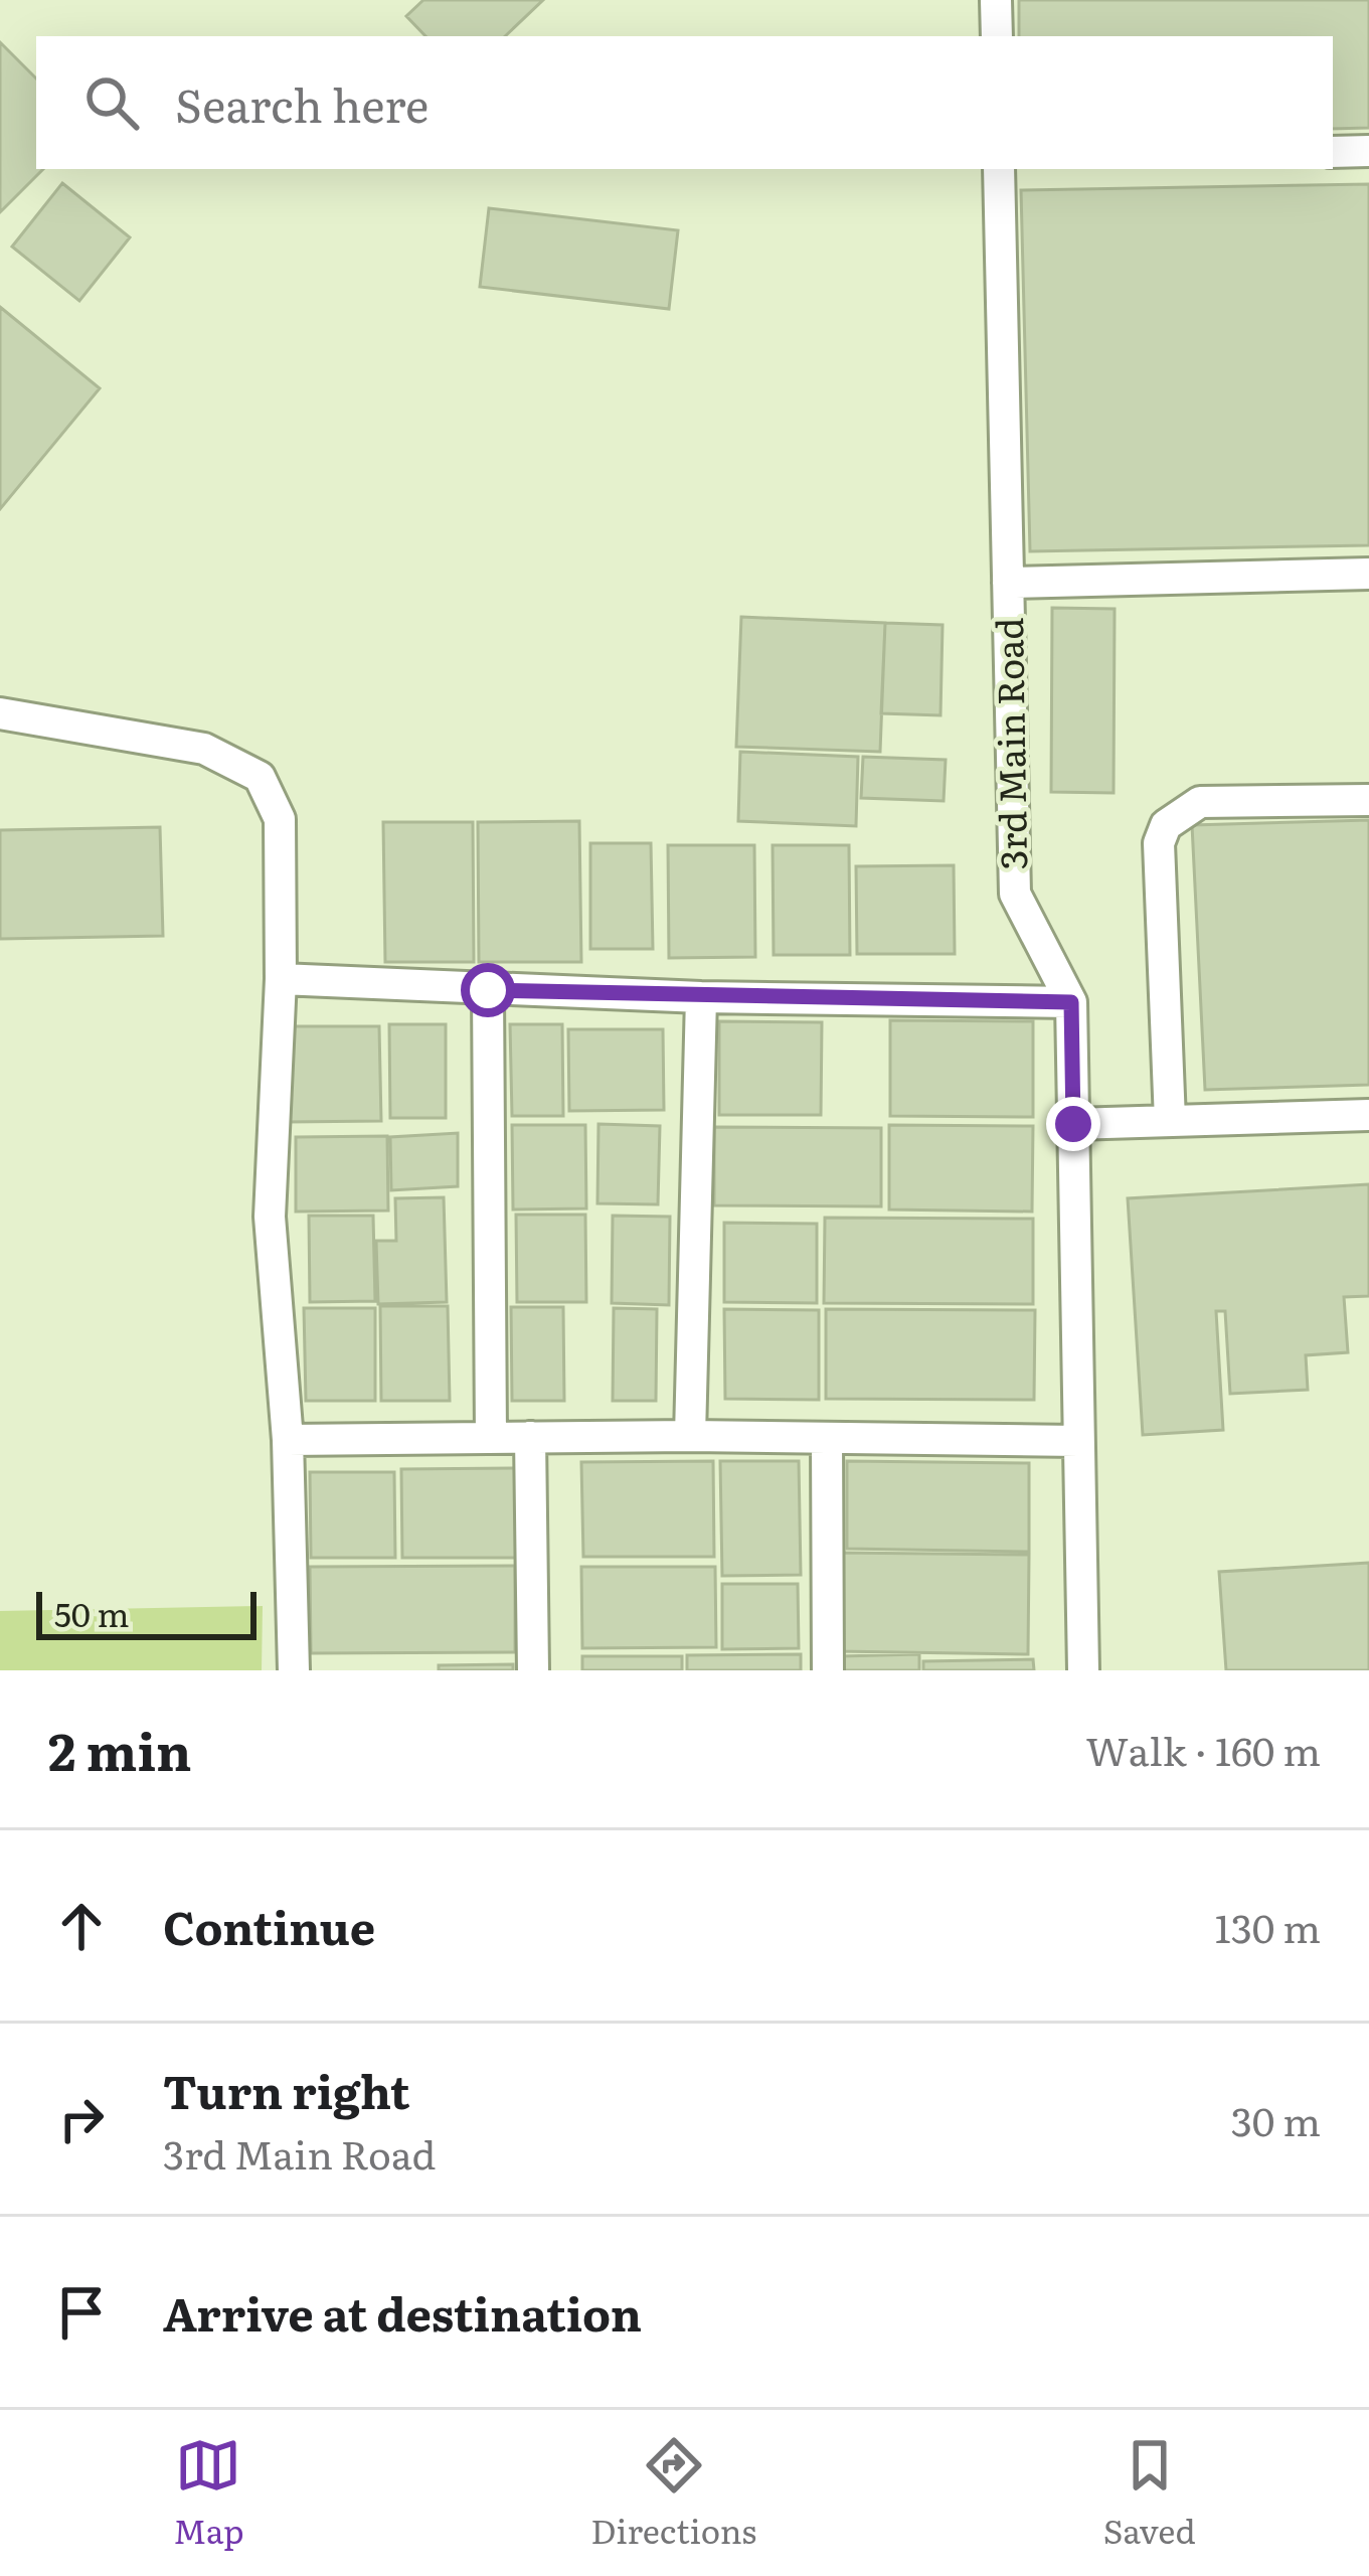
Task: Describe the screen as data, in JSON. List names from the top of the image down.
{
  "streets": {
    "street": ["3rd Main Road"]
  },
  "scale_bar": "50 m",
  "page": {
    "search": "Search here",
    "scale": "50 m",
    "heading": ["2 min", "Walk · 160 m"],
    "list": [
      ["Continue", "130 m"],
      ["Turn right", "3rd Main Road", "30 m"],
      "Arrive at destination"
    ],
    "nav": ["Map", "Directions", "Saved"]
  }
}
